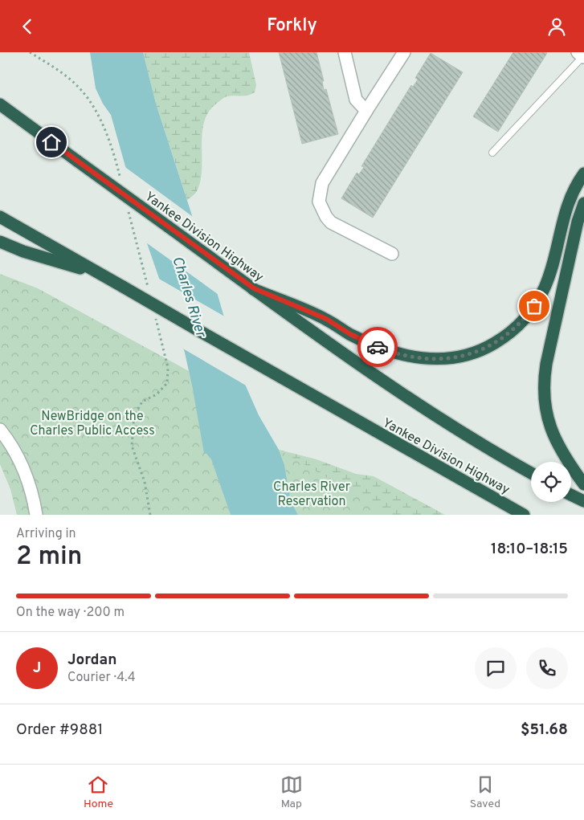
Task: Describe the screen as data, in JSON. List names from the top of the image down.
{
  "streets": {
    "highway": ["Yankee Division Highway"]
  },
  "water": ["Charles River"],
  "parks": ["NewBridge on the Charles Public Access", "Charles River Reservation"],
  "page": {
    "header": "Forkly",
    "heading": ["2 min", "Arriving in", "18:10–18:15"],
    "panel": [
      "Jordan",
      "Courier · 4.4",
      "Order #9881",
      "$51.68"
    ],
    "bar": "On the way · 200 m",
    "round": "J",
    "tabs": ["Home", "Map", "Saved"]
  }
}
